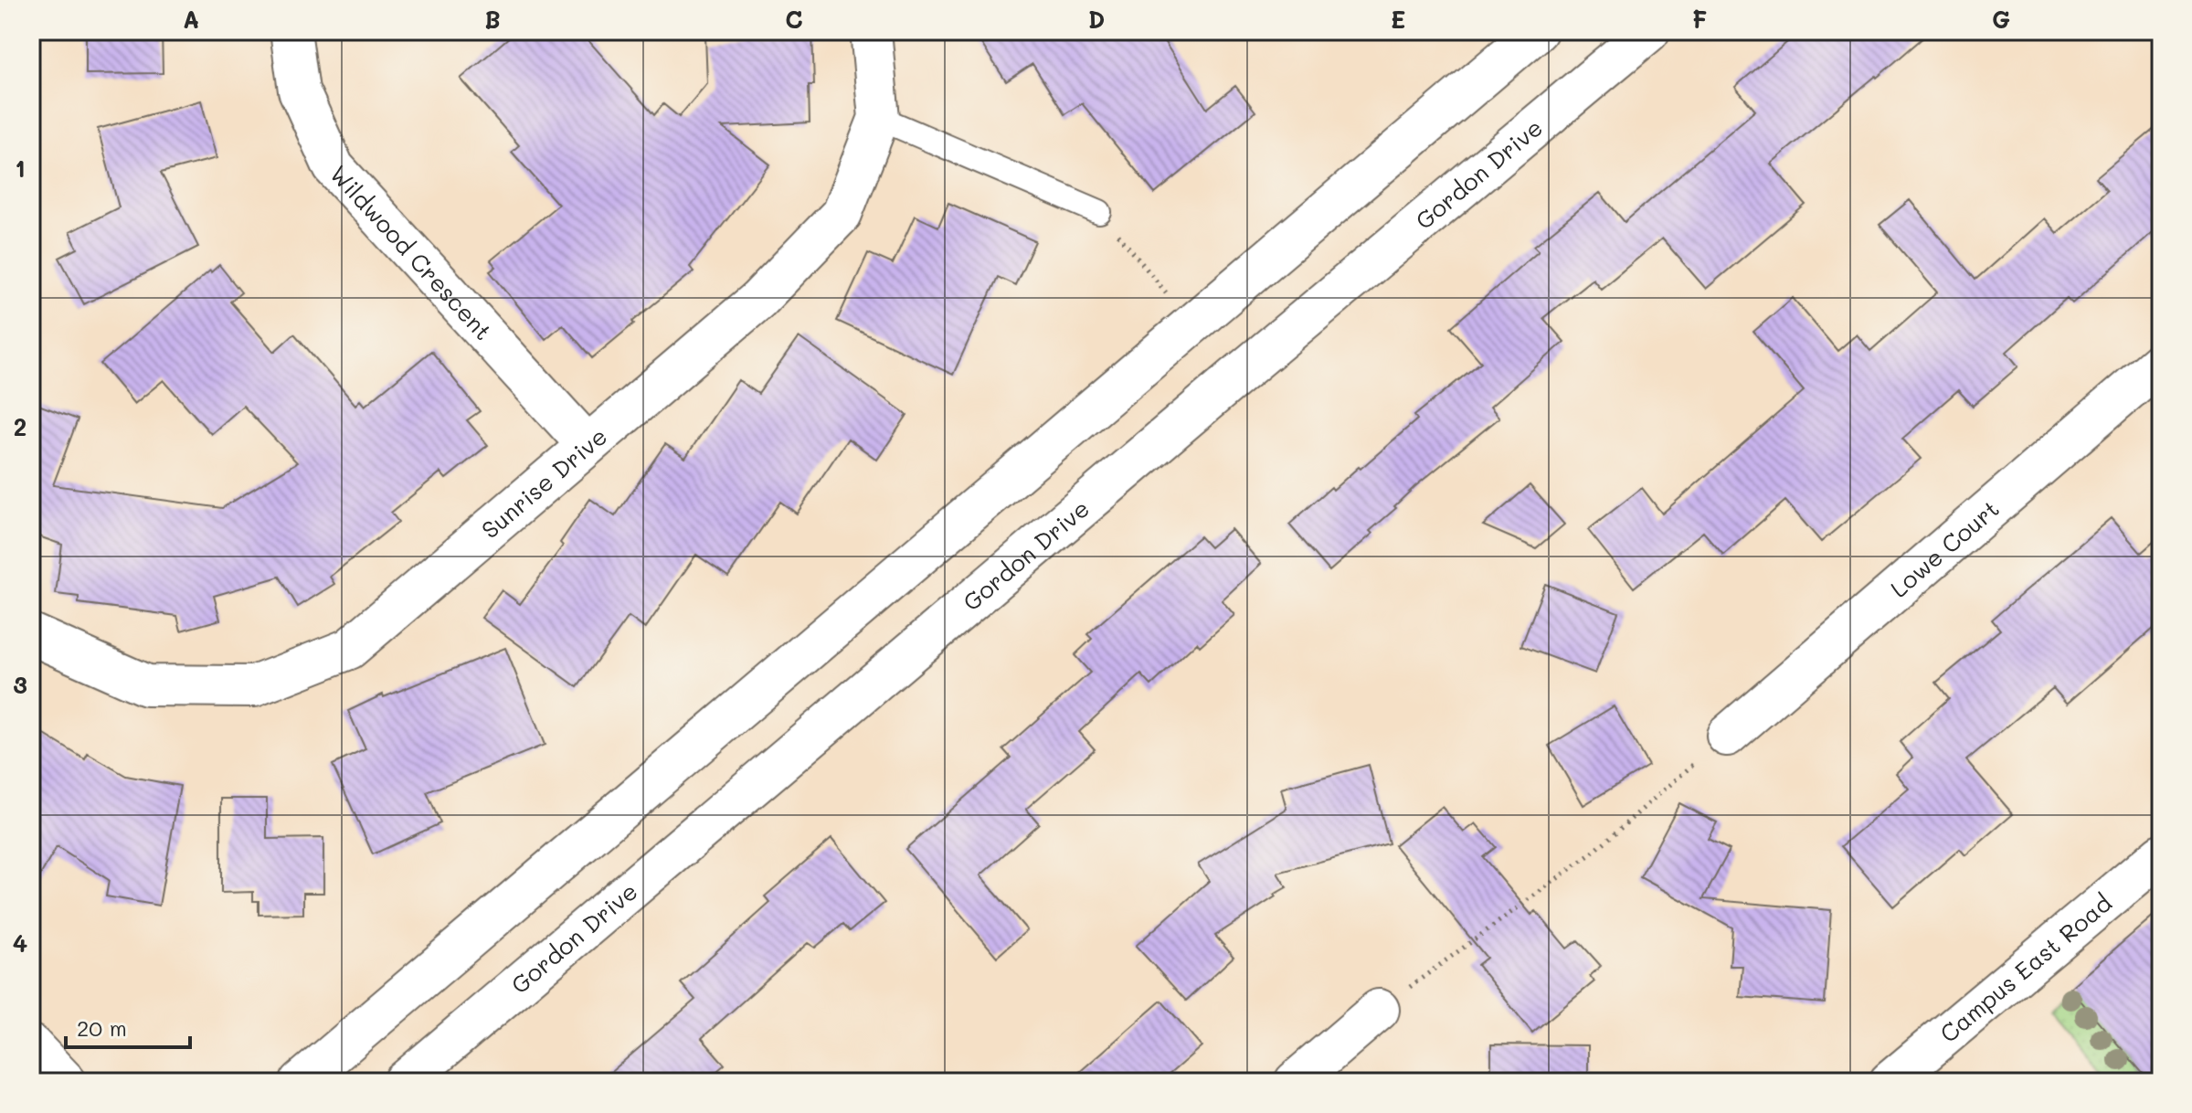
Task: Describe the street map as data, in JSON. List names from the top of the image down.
{
  "streets": {
    "main road": [
      "Gordon Drive",
      "Wildwood Crescent",
      "Sunrise Drive",
      "Lowe Court",
      "Campus East Road"
    ]
  },
  "crossings": [
    ["Wildwood Crescent", "Sunrise Drive"]
  ],
  "scale_bar": "20 m",
  "grid": {
    "columns": [
      "A",
      "B",
      "C",
      "D",
      "E",
      "F",
      "G"
    ],
    "rows": [
      "1",
      "2",
      "3",
      "4"
    ]
  }
}
